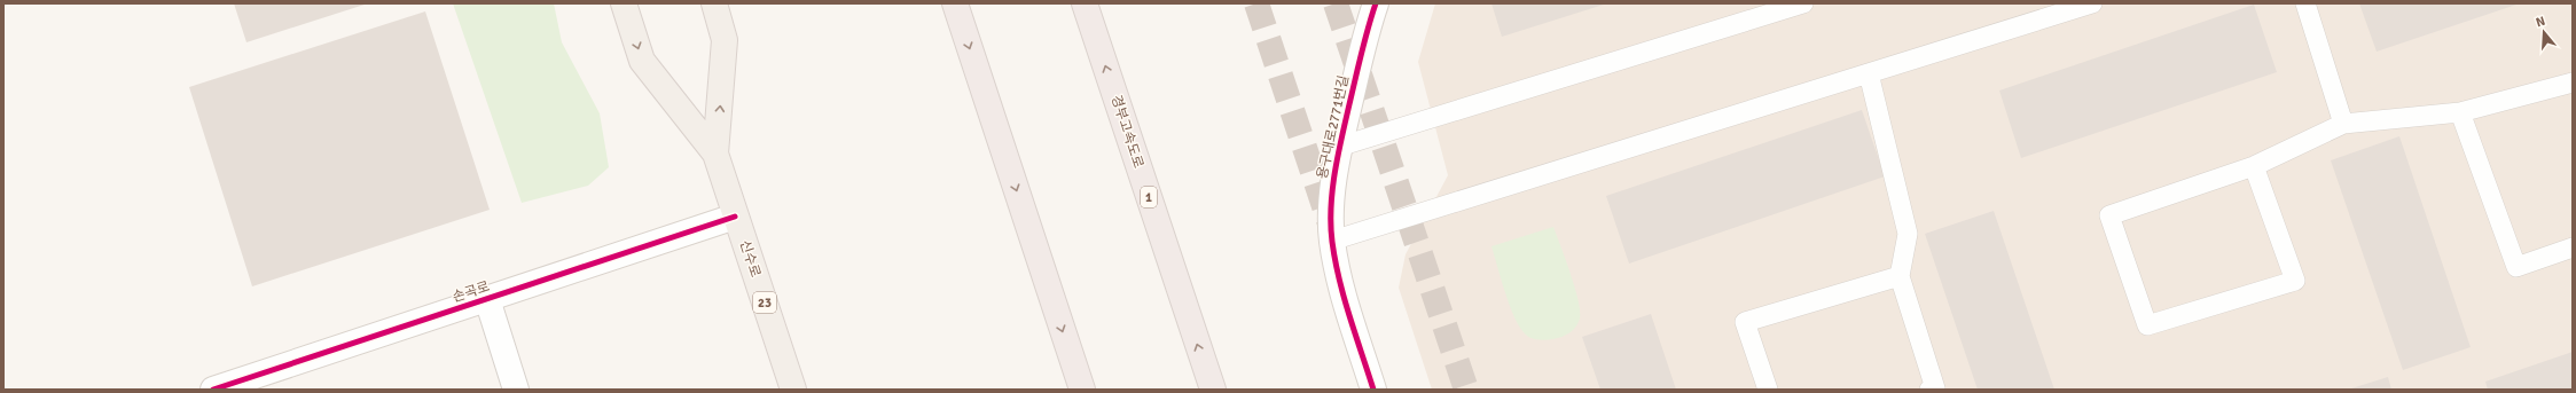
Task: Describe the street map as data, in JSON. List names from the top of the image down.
{
  "streets": {
    "highway": ["경부고속도로", "1"],
    "main road": ["신수로", "23"],
    "street": ["용구대로2771번길", "손곡로"]
  },
  "crossings": [
    ["신수로", "손곡로"]
  ],
  "north": "top"
}
